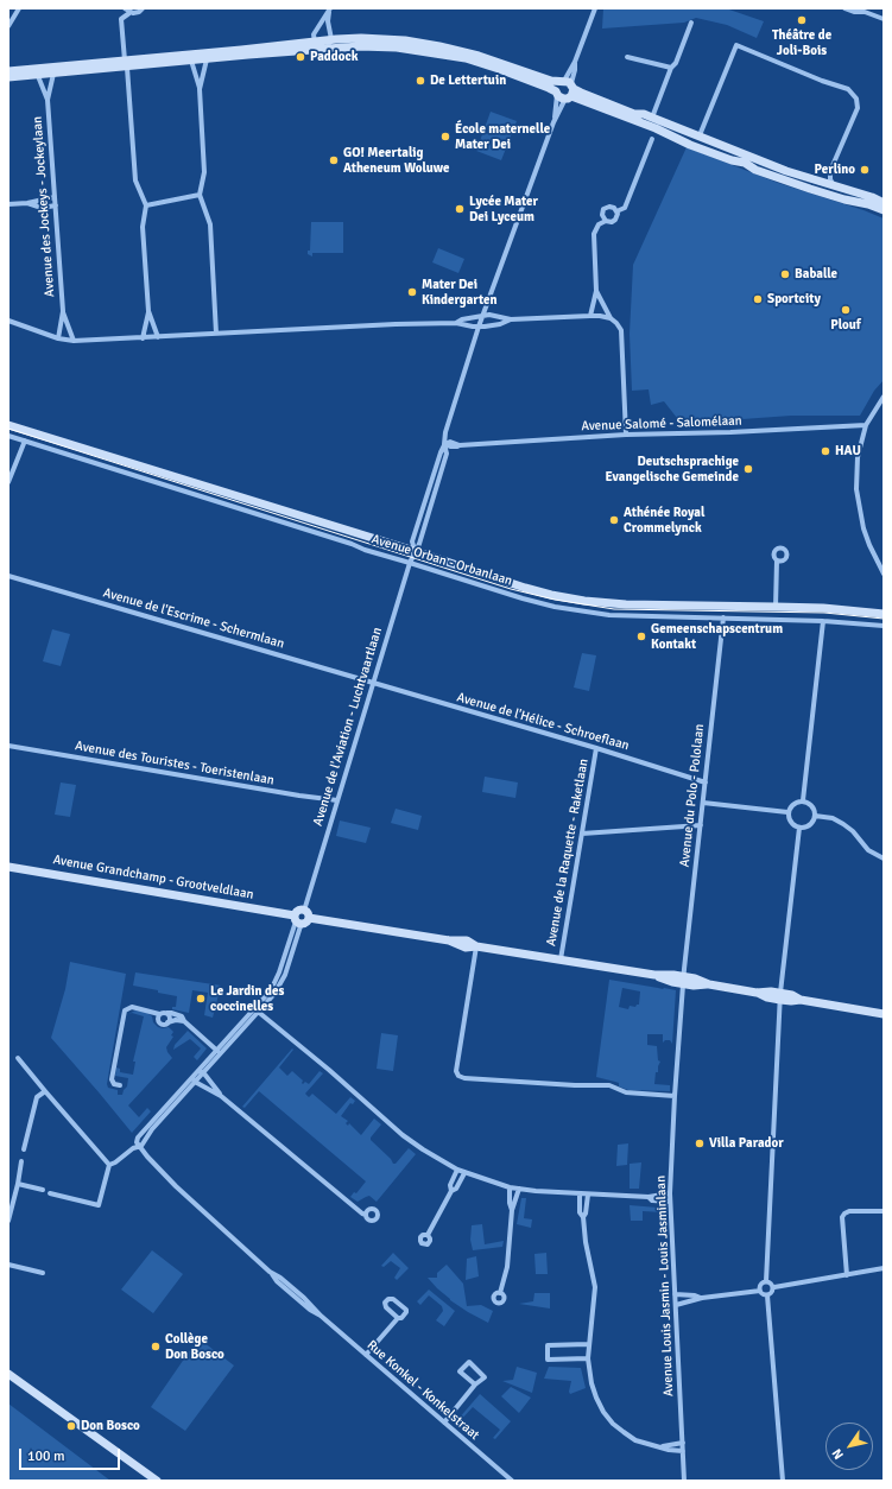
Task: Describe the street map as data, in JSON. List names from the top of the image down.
{
  "streets": {
    "street": [
      "Avenue des Jockeys - Jockeylaan",
      "Avenue Salomé - Salomélaan",
      "Avenue Orban - Orbanlaan",
      "Avenue de l'Escrime - Schermlaan",
      "Avenue de l'Hélice - Schroeflaan",
      "Avenue de l'Aviation - Luchtvaartlaan",
      "Avenue des Touristes - Toeristenlaan",
      "Avenue du Polo - Pololaan",
      "Avenue de la Raquette - Raketlaan",
      "Avenue Grandchamp - Grootveldlaan",
      "Avenue Louis Jasmin - Louis Jasminlaan",
      "Rue Konkel - Konkelstraat"
    ]
  },
  "crossings": [
    ["Avenue Salomé - Salomélaan", "Avenue de l'Aviation - Luchtvaartlaan"],
    ["Avenue Orban - Orbanlaan", "Avenue de l'Aviation - Luchtvaartlaan"],
    ["Avenue Orban - Orbanlaan", "Avenue du Polo - Pololaan"],
    ["Avenue de l'Escrime - Schermlaan", "Avenue de l'Hélice - Schroeflaan"],
    ["Avenue de l'Escrime - Schermlaan", "Avenue de l'Aviation - Luchtvaartlaan"],
    ["Avenue de l'Hélice - Schroeflaan", "Avenue de l'Aviation - Luchtvaartlaan"],
    ["Avenue de l'Hélice - Schroeflaan", "Avenue du Polo - Pololaan"],
    ["Avenue de l'Hélice - Schroeflaan", "Avenue de la Raquette - Raketlaan"],
    ["Avenue de l'Aviation - Luchtvaartlaan", "Avenue des Touristes - Toeristenlaan"],
    ["Avenue du Polo - Pololaan", "Avenue Grandchamp - Grootveldlaan"],
    ["Avenue du Polo - Pololaan", "Avenue Louis Jasmin - Louis Jasminlaan"],
    ["Avenue de la Raquette - Raketlaan", "Avenue Grandchamp - Grootveldlaan"],
    ["Avenue Grandchamp - Grootveldlaan", "Avenue Louis Jasmin - Louis Jasminlaan"]
  ],
  "places": [
    "Théâtre de Joli-Bois",
    "Paddock",
    "De Lettertuin",
    "École maternelle Mater Dei",
    "GO! Meertalig Atheneum Woluwe",
    "Perlino",
    "Lycée Mater Dei Lyceum",
    "Baballe",
    "Mater Dei Kindergarten",
    "Sportcity",
    "Plouf",
    "HAU",
    "Deutschsprachige Evangelische Gemeinde",
    "Athénée Royal Crommelynck",
    "Gemeenschapscentrum Kontakt",
    "Le Jardin des coccinelles",
    "Villa Parador",
    "Collège Don Bosco",
    "Don Bosco"
  ],
  "scale_bar": "100 m",
  "north": "bottom left"
}
